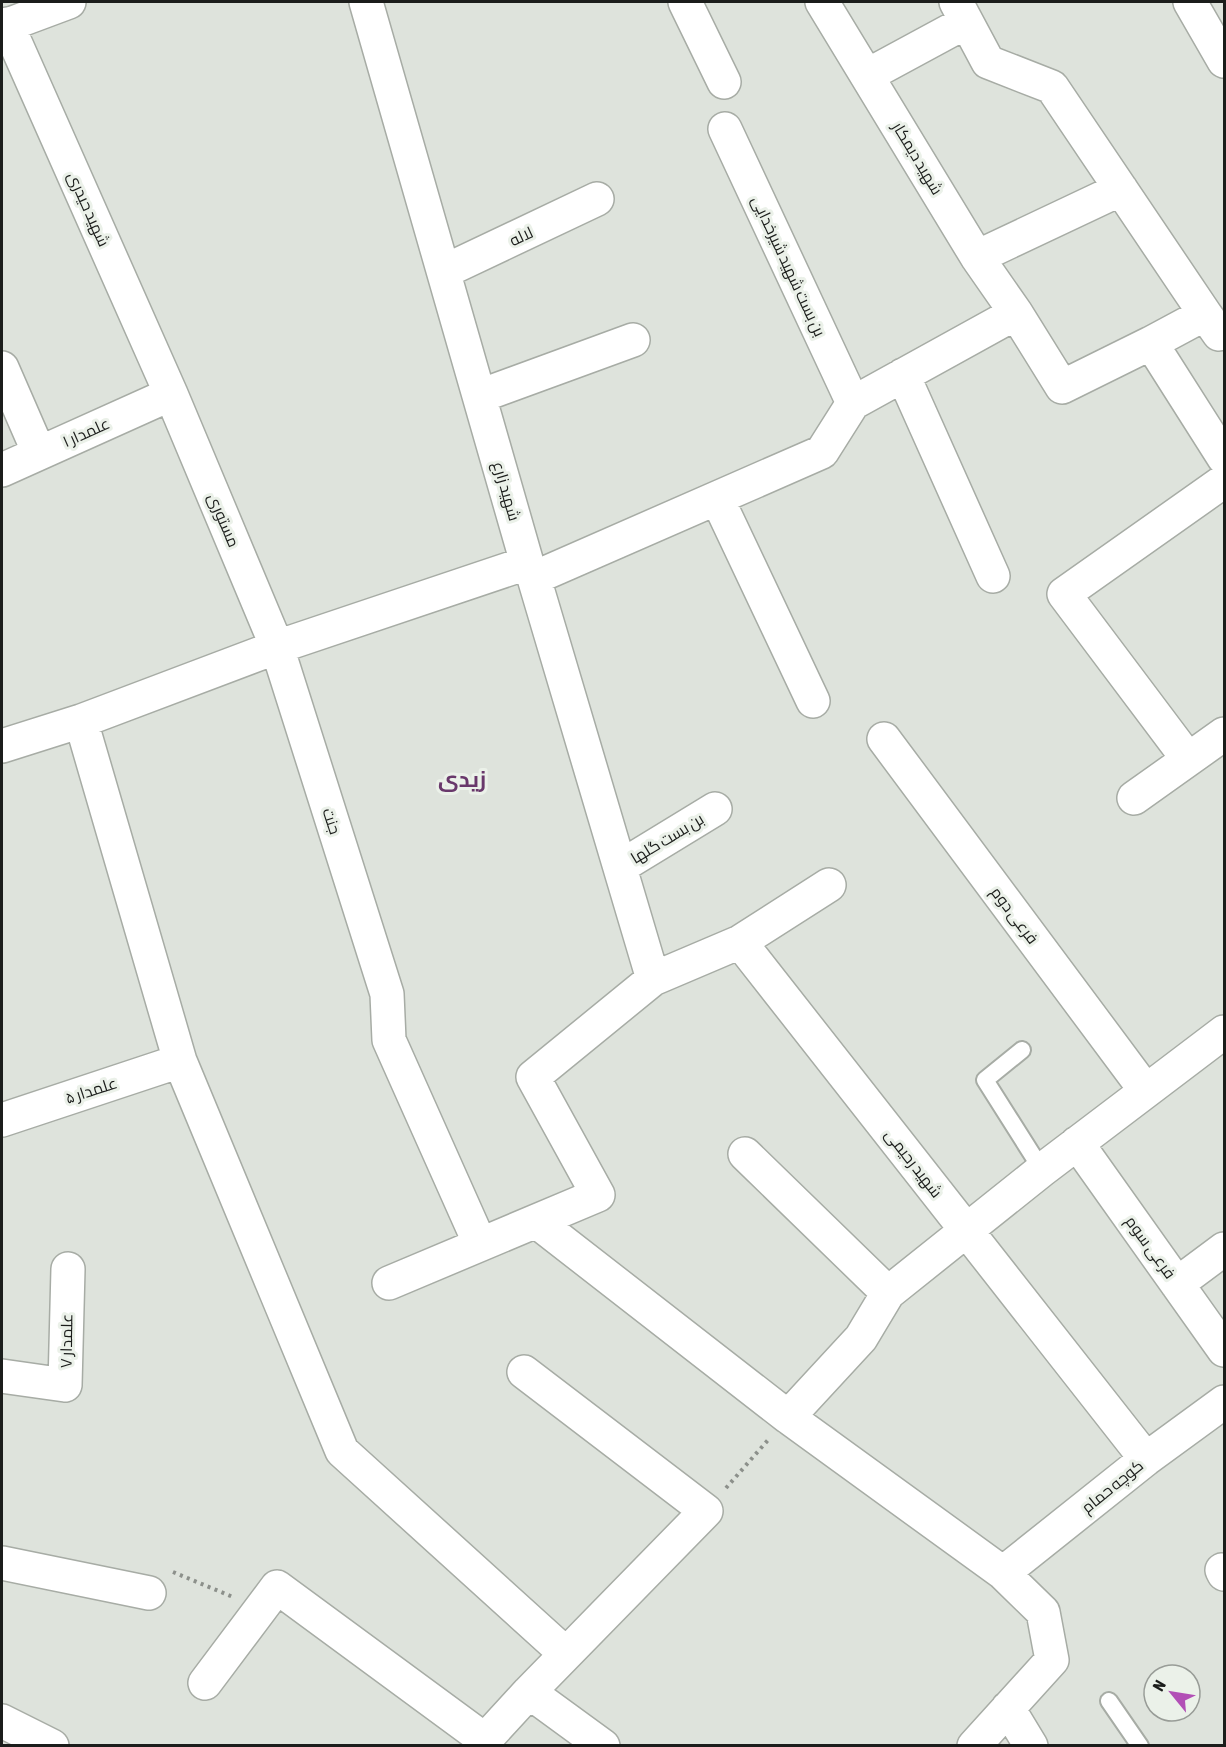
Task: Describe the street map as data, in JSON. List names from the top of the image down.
{
  "streets": {
    "street": [
      "شهید دیمکار",
      "شهید حیدری",
      "لاله",
      "بن بست شهید شیرخدایی",
      "علمدار ۱",
      "شهید زارع",
      "مستوری",
      "جنت",
      "بن بست گلها",
      "فرعی دوم",
      "علمدار ۵",
      "شهید رحیمی",
      "فرعی سوم",
      "علمدار ۷",
      "کوچه حمام"
    ]
  },
  "crossings": [
    ["شهید حیدری", "علمدار ۱"],
    ["شهید حیدری", "مستوری"],
    ["لاله", "شهید زارع"],
    ["علمدار ۱", "مستوری"],
    ["شهید زارع", "بن بست گلها"],
    ["مستوری", "جنت"],
    ["شهید رحیمی", "کوچه حمام"]
  ],
  "districts": ["زیدی"],
  "north": "top left"
}
